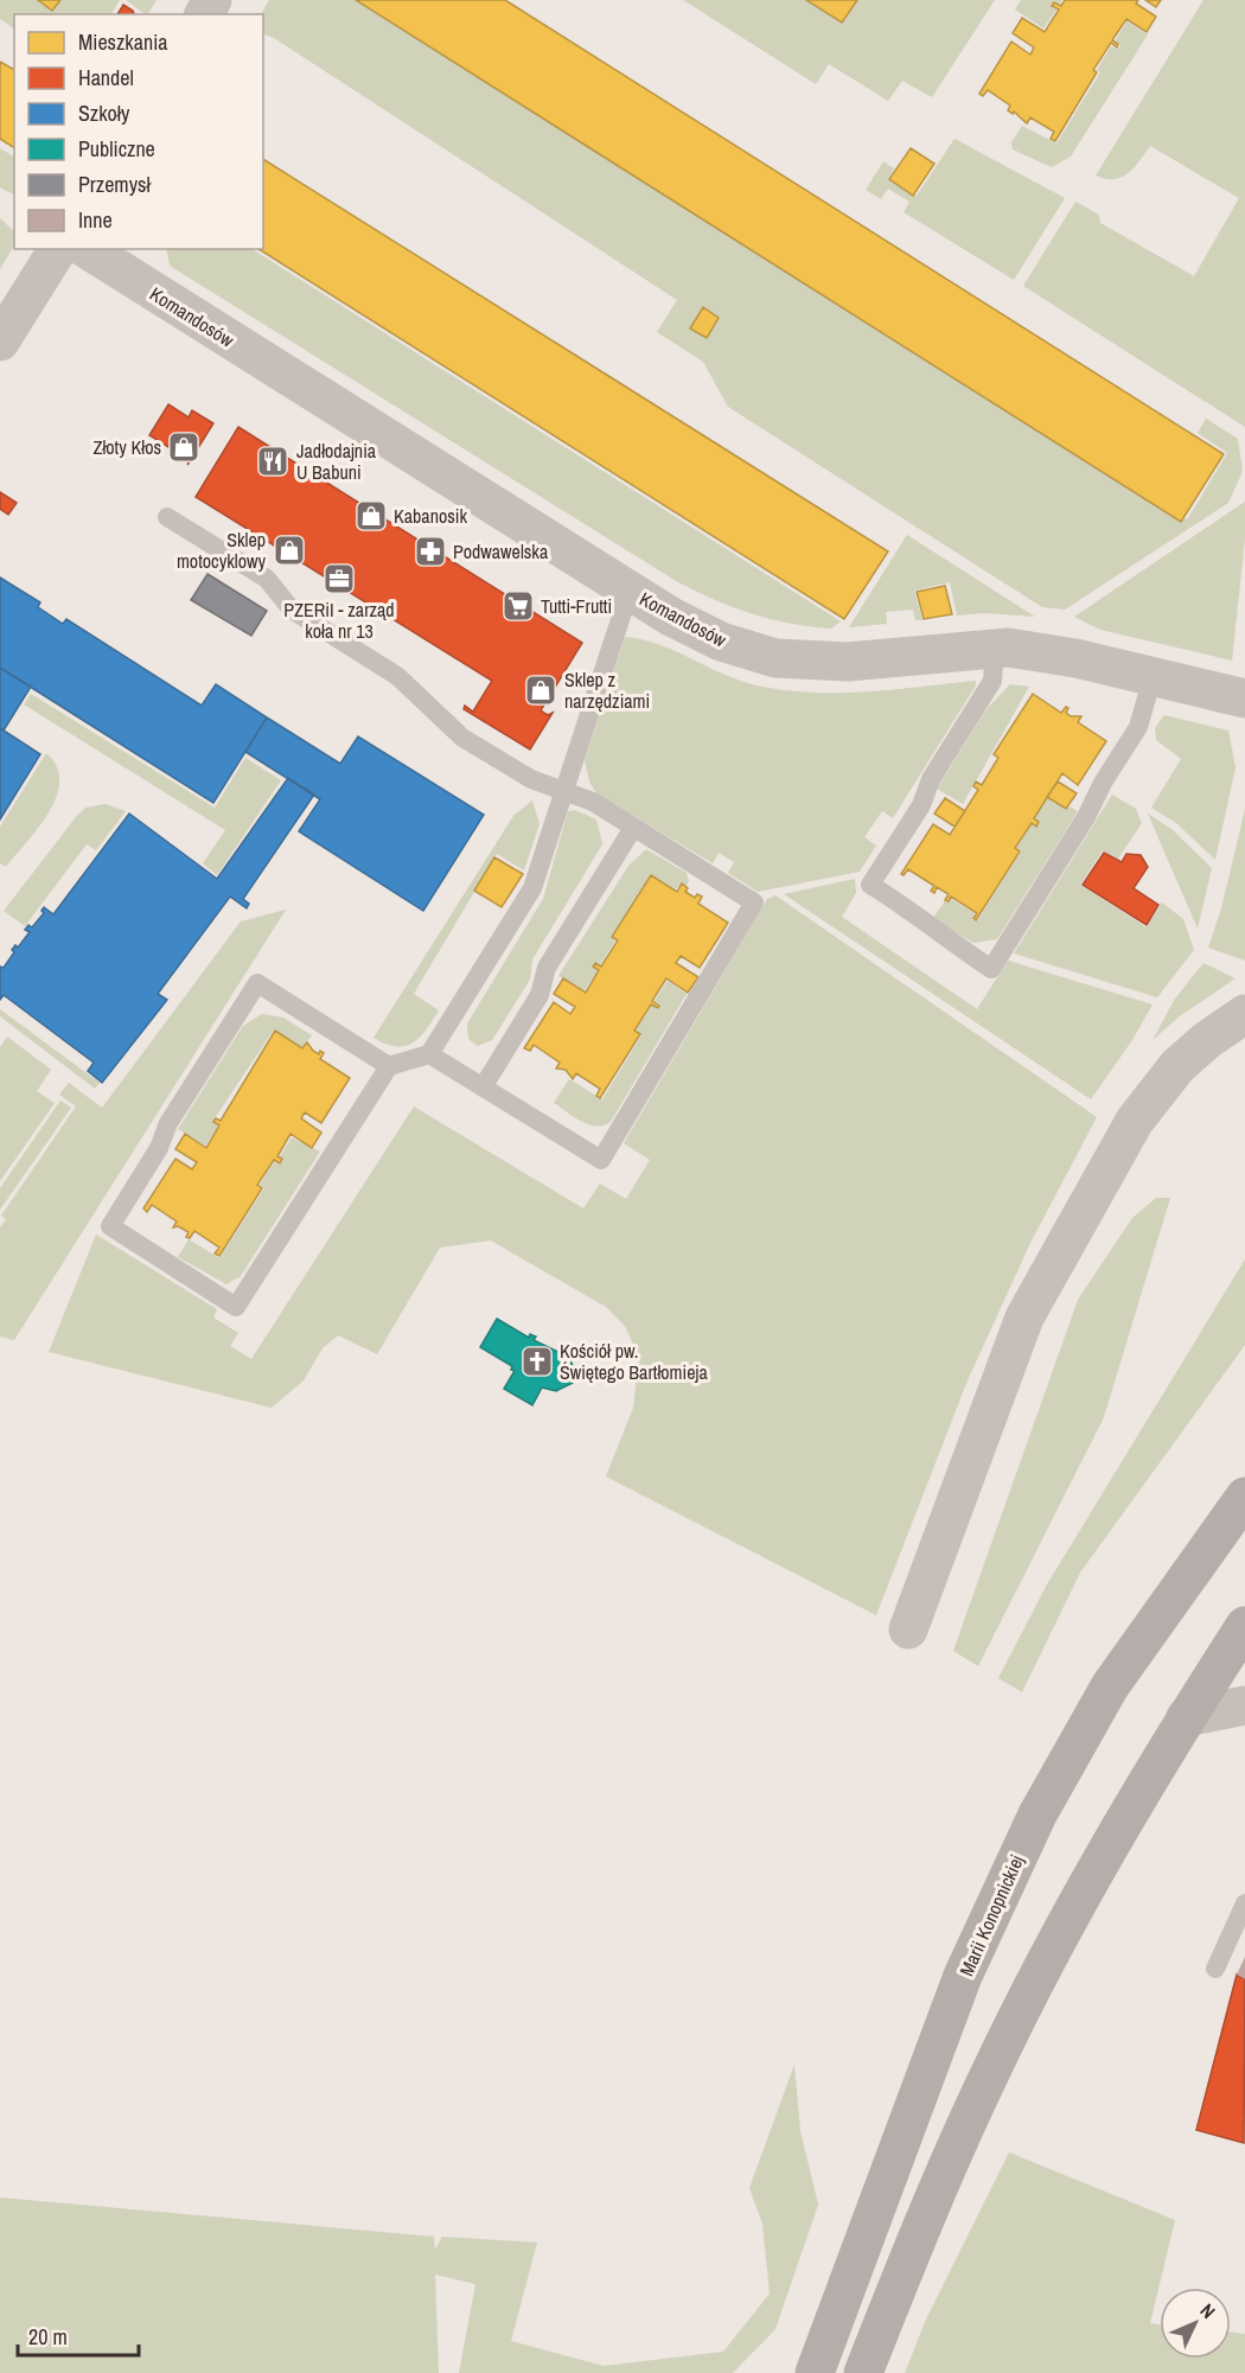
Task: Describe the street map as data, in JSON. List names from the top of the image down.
{
  "streets": {
    "main road": ["Marii Konopnickiej"],
    "street": ["Komandosów"]
  },
  "places": {
    "shop": [
      "Złoty Kłos",
      "Kabanosik",
      "Sklep motocyklowy",
      "Sklep z narzędziami"
    ],
    "restaurant": ["Jadłodajnia U Babuni"],
    "pharmacy": ["Podwawelska"],
    "office": ["PZERiI - zarząd koła nr 13"],
    "supermarket": ["Tutti-Frutti"],
    "church": ["Kościół pw. Świętego Bartłomieja"]
  },
  "legend": [
    "Mieszkania",
    "Handel",
    "Szkoły",
    "Publiczne",
    "Przemysł",
    "Inne"
  ],
  "scale_bar": "20 m",
  "north": "top right"
}
